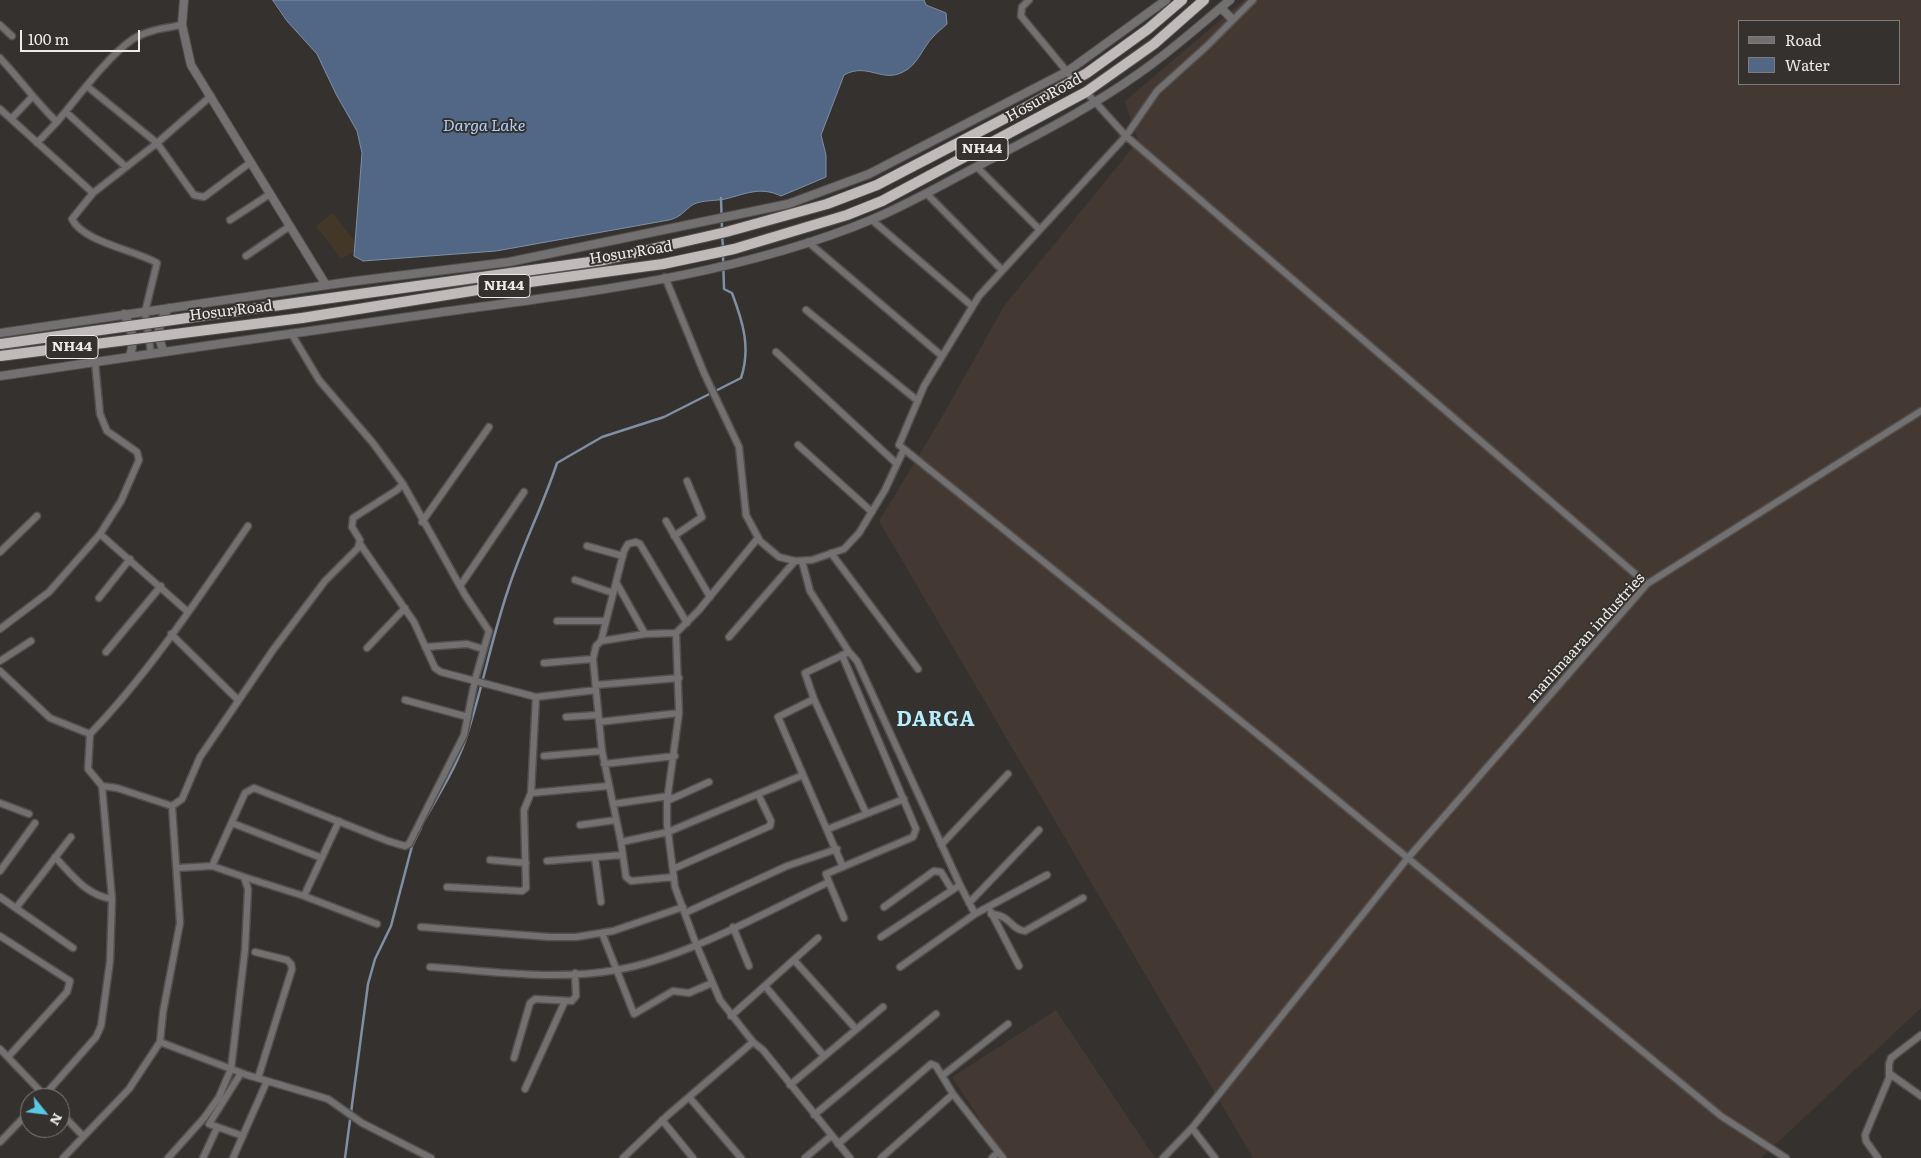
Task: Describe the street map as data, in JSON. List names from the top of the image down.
{
  "streets": {
    "highway": ["Hosur Road", "NH44"],
    "street": ["manimaaran industries"]
  },
  "districts": ["DARGA"],
  "water": ["Darga Lake"],
  "legend": ["Road", "Water"],
  "scale_bar": "100 m",
  "north": "bottom right"
}
